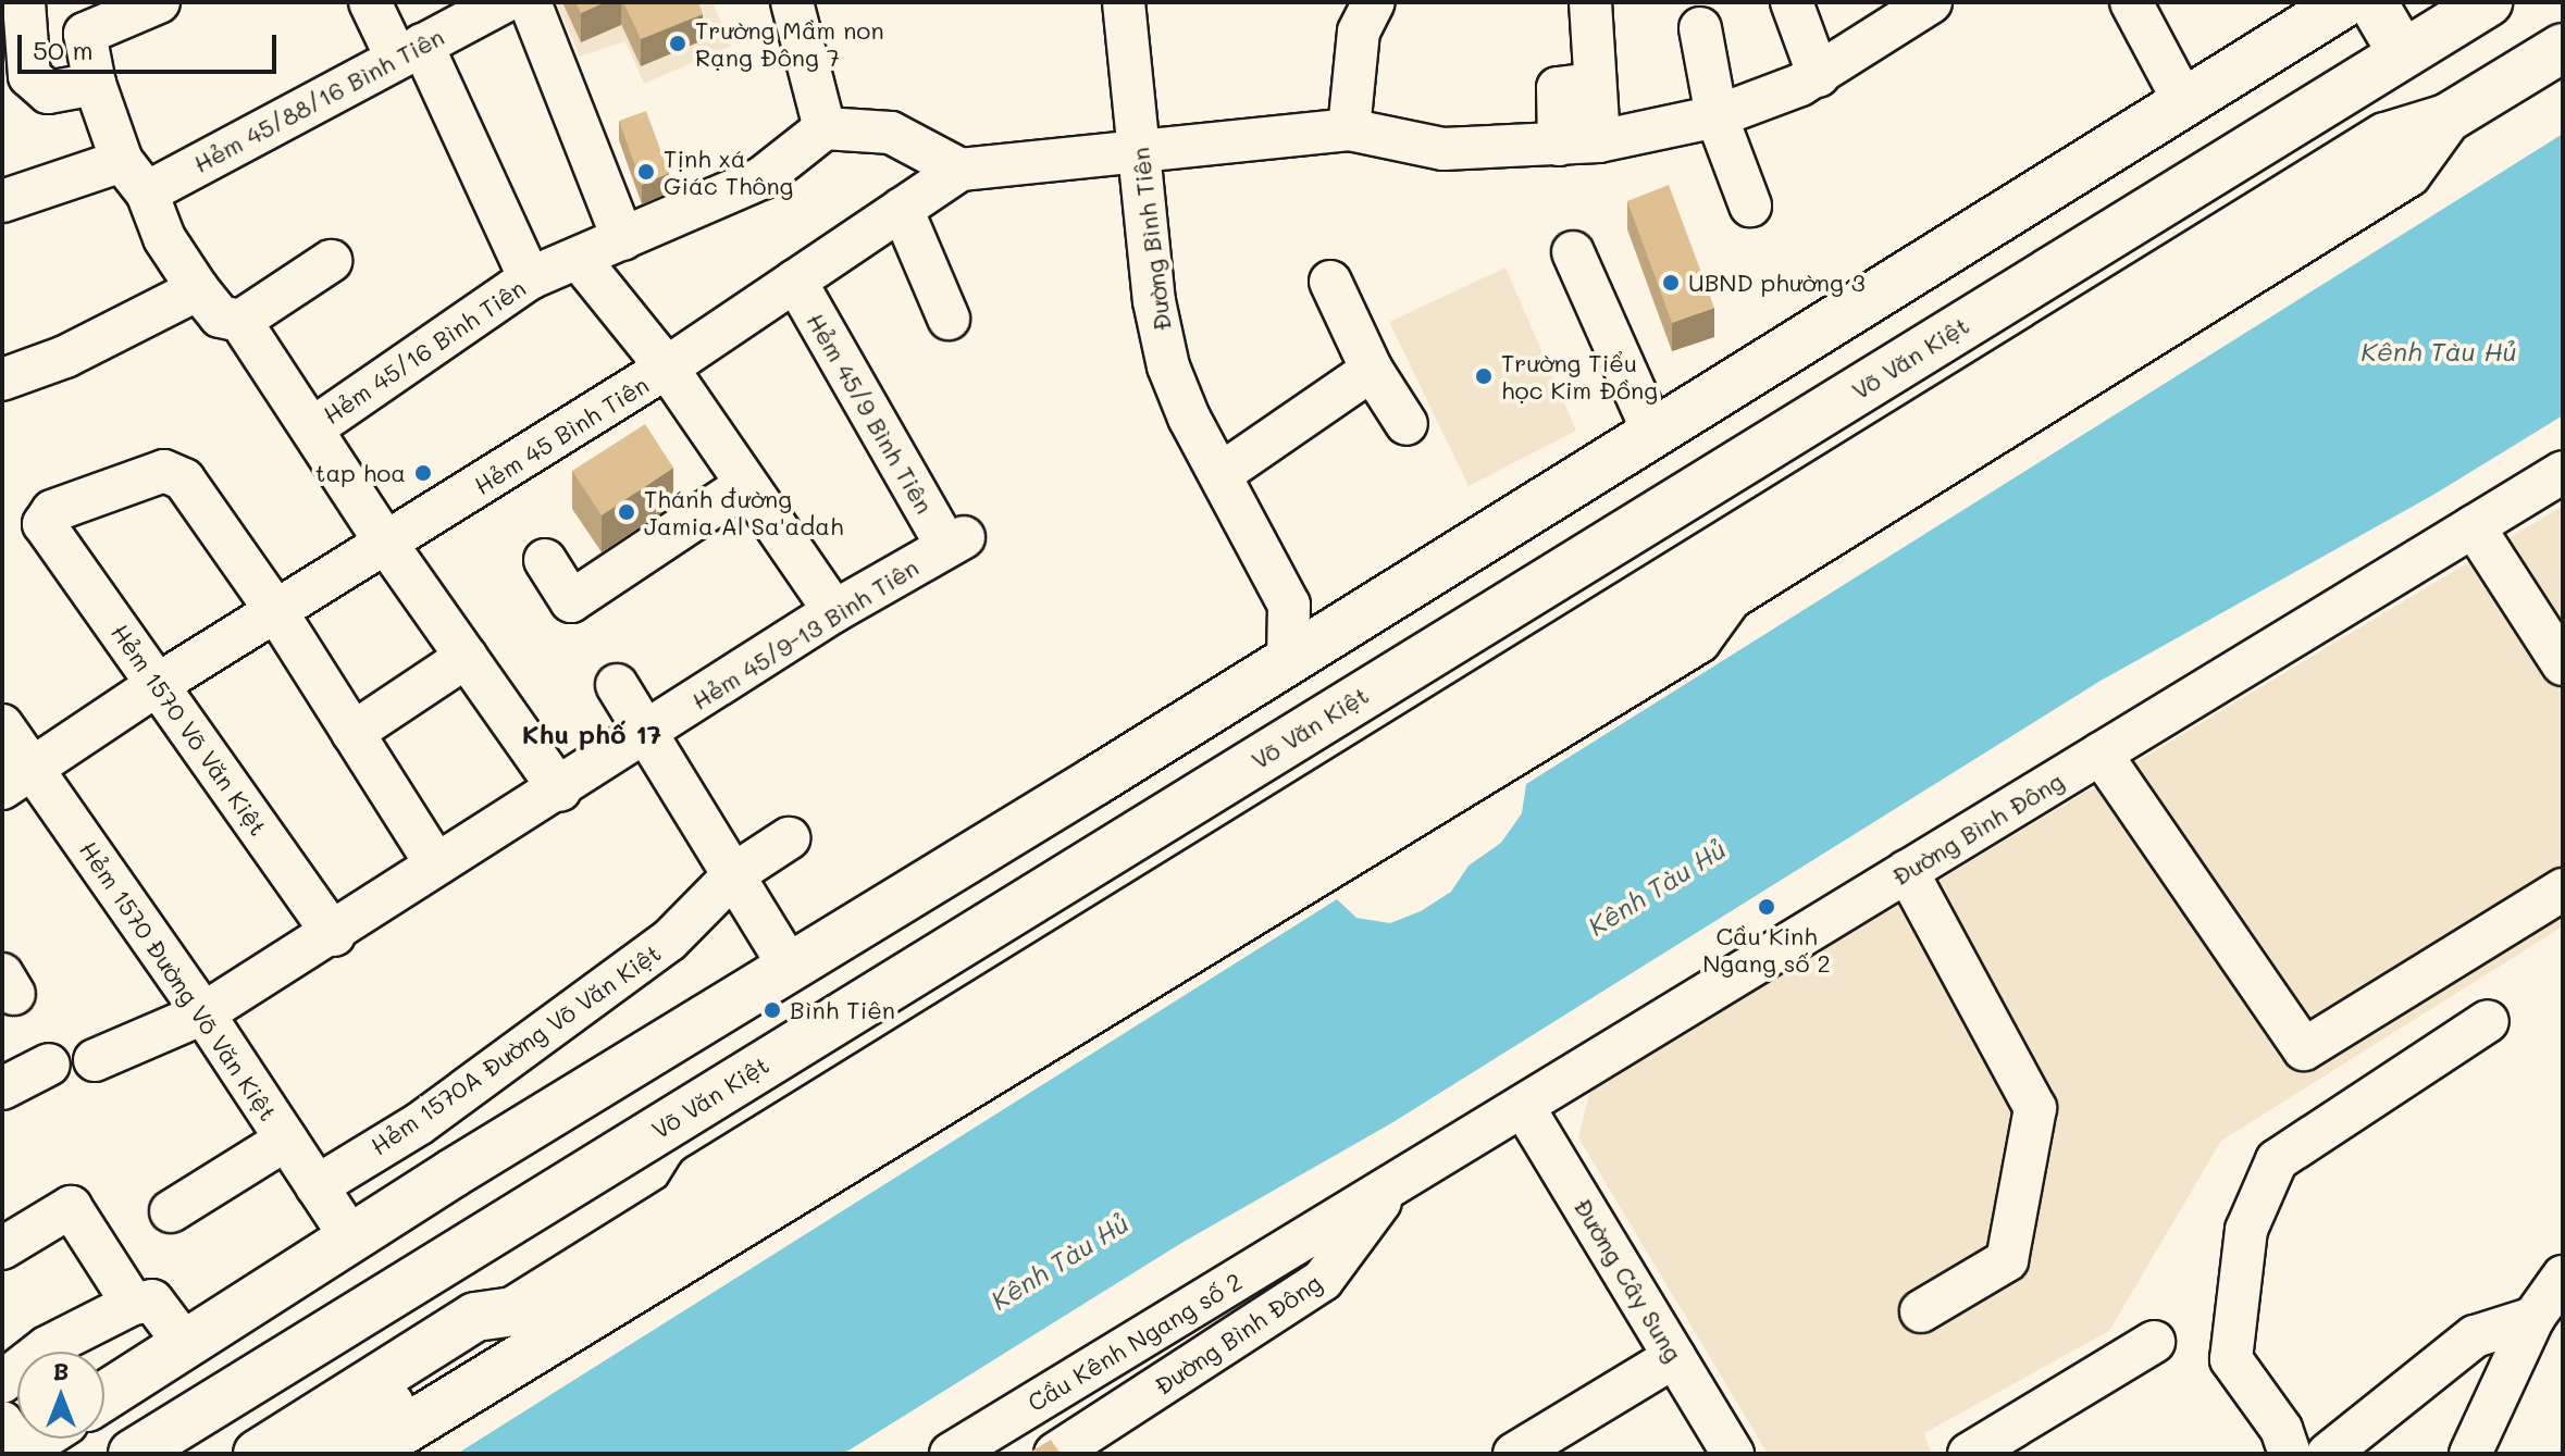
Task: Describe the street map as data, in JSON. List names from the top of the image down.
{
  "streets": {
    "main road": ["Võ Văn Kiệt"],
    "street": [
      "Hẻm 45/88/16 Bình Tiên",
      "Đường Bình Tiên",
      "Hẻm 45/16 Bình Tiên",
      "Hẻm 45/9 Bình Tiên",
      "Hẻm 45 Bình Tiên",
      "Hẻm 45/9-13 Bình Tiên",
      "Hẻm 1570 Võ Văn Kiệt",
      "Đường Bình Đông",
      "Hẻm 1570 Đường Võ Văn Kiệt",
      "Hẻm 1570A Đường Võ Văn Kiệt",
      "Đường Cây Sung",
      "Cầu Kênh Ngang số 2"
    ]
  },
  "crossings": [
    ["Đường Bình Tiên", "Hẻm 45 Bình Tiên"],
    ["Hẻm 45/9 Bình Tiên", "Hẻm 45 Bình Tiên"],
    ["Hẻm 45/9 Bình Tiên", "Hẻm 45/9-13 Bình Tiên"],
    ["Hẻm 45 Bình Tiên", "Hẻm 1570 Võ Văn Kiệt"],
    ["Hẻm 45 Bình Tiên", "Hẻm 1570 Đường Võ Văn Kiệt"],
    ["Đường Bình Đông", "Đường Cây Sung"],
    ["Đường Bình Đông", "Cầu Kênh Ngang số 2"],
    ["Hẻm 1570 Đường Võ Văn Kiệt", "Hẻm 1570A Đường Võ Văn Kiệt"]
  ],
  "districts": ["Khu phố 17"],
  "water": ["Kênh Tàu Hủ"],
  "places": [
    "Trường Mầm non Rạng Đông 7",
    "Tịnh xá Giác Thông",
    "UBND phường 3",
    "Trường Tiểu học Kim Đồng",
    "tap hoa",
    "Thánh đường Jamia Al Sa'adah",
    "Cầu Kinh Ngang số 2",
    "Bình Tiên"
  ],
  "scale_bar": "50 m",
  "north": "top"
}
